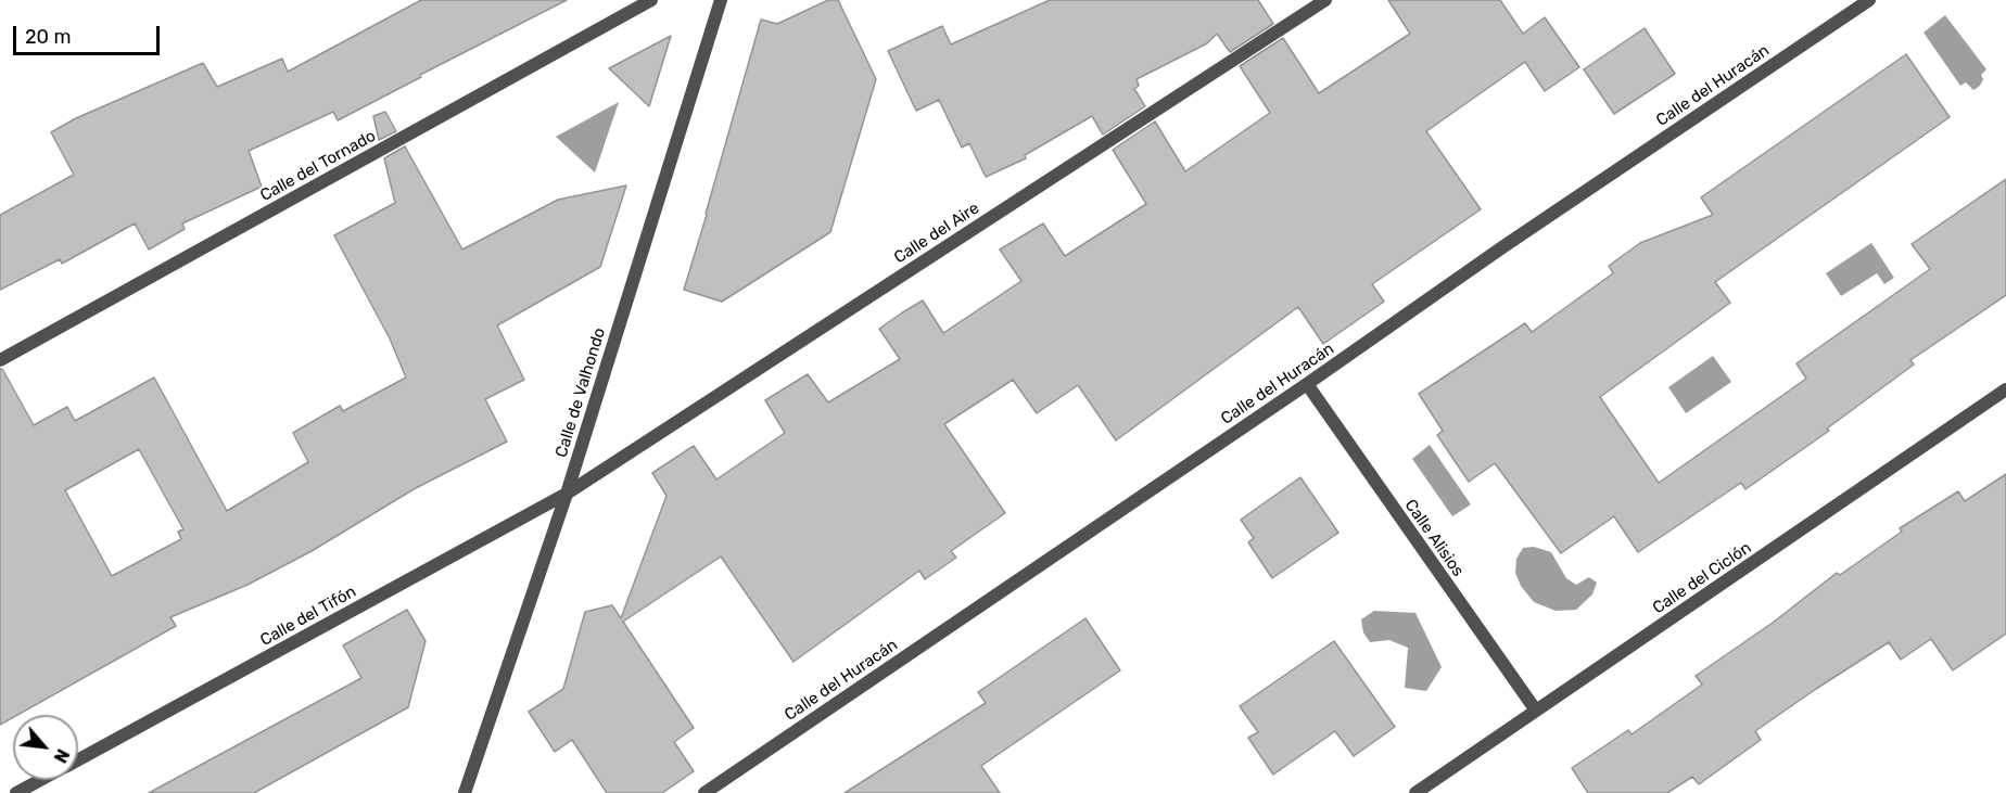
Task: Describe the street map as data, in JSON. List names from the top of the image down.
{
  "streets": {
    "street": [
      "Calle del Huracán",
      "Calle del Tornado",
      "Calle del Aire",
      "Calle de Valhondo",
      "Calle Alisios",
      "Calle del Ciclón",
      "Calle del Tifón"
    ]
  },
  "crossings": [
    ["Calle del Huracán", "Calle Alisios"],
    ["Calle del Aire", "Calle de Valhondo"],
    ["Calle del Aire", "Calle del Tifón"],
    ["Calle de Valhondo", "Calle del Tifón"],
    ["Calle Alisios", "Calle del Ciclón"]
  ],
  "scale_bar": "20 m",
  "north": "bottom right"
}
